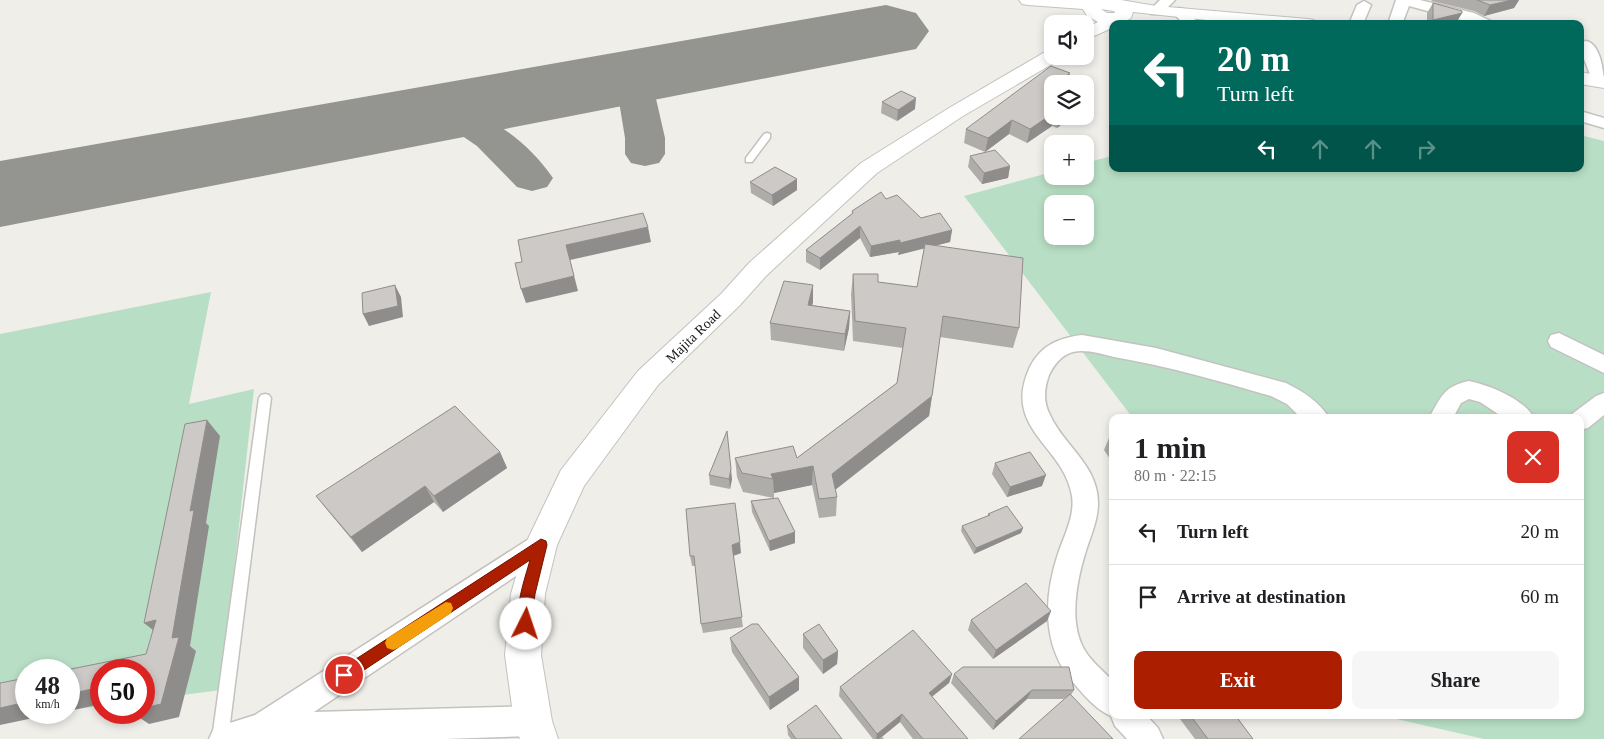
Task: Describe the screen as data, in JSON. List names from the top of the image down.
{
  "streets": {
    "main road": ["Majita Road"]
  },
  "page": {
    "map_buttons": ["+", "−"],
    "turn": ["20 m", "Turn left"],
    "heading": ["1 min", "80 m · 22:15"],
    "list": [
      {
        "name": "Turn left",
        "value": "20 m"
      },
      {
        "name": "Arrive at destination",
        "value": "60 m"
      }
    ],
    "buttons": ["Exit", "Share"],
    "speed": "48 km/h",
    "limit": "50"
  }
}
